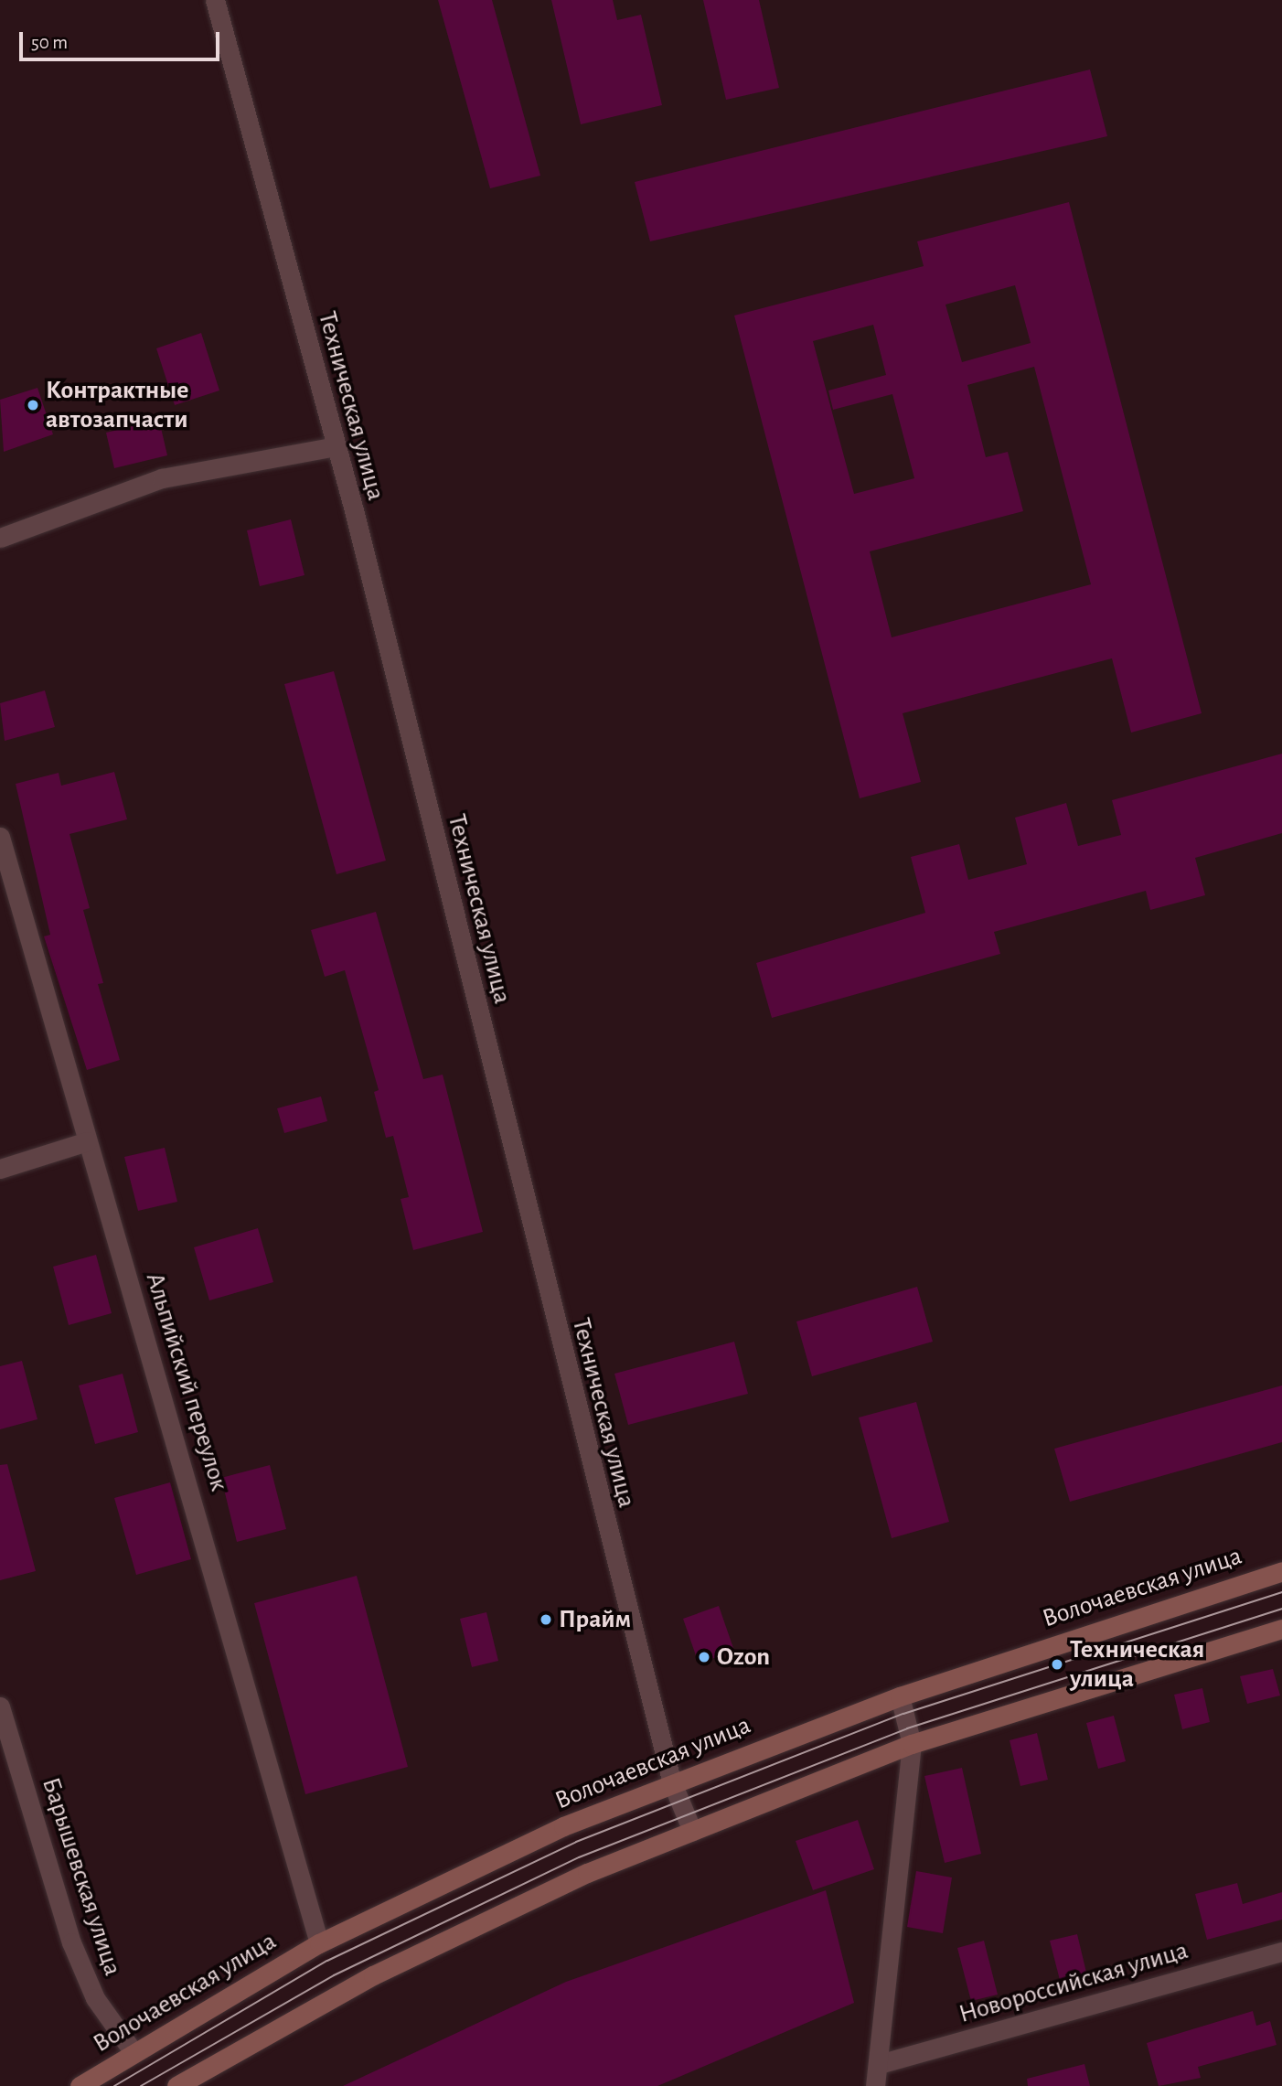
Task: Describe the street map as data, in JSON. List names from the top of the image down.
{
  "streets": {
    "main road": ["Волочаевская улица"],
    "street": [
      "Техническая улица",
      "Альпийский переулок",
      "Барышевская улица",
      "Новороссийская улица"
    ]
  },
  "crossings": [
    ["Техническая улица", "Волочаевская улица"],
    ["Альпийский переулок", "Волочаевская улица"],
    ["Волочаевская улица", "Барышевская улица"]
  ],
  "places": [
    "Контрактные автозапчасти",
    "Прайм",
    "Ozon",
    "Техническая улица"
  ],
  "scale_bar": "50 m"
}
